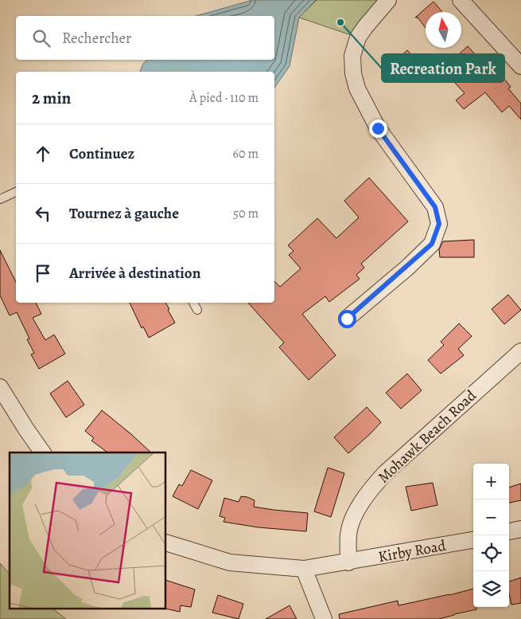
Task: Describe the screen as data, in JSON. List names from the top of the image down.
{
  "streets": {
    "street": ["Mohawk Beach Road", "Kirby Road"]
  },
  "crossings": [
    ["Mohawk Beach Road", "Kirby Road"]
  ],
  "places": ["Recreation Park"],
  "north": "top",
  "page": {
    "search": "Rechercher",
    "heading": ["2 min", "À pied · 110 m"],
    "list": [
      ["Continuez", "60 m"],
      ["Tournez à gauche", "50 m"],
      "Arrivée à destination"
    ],
    "map_buttons": ["+", "−"]
  }
}
